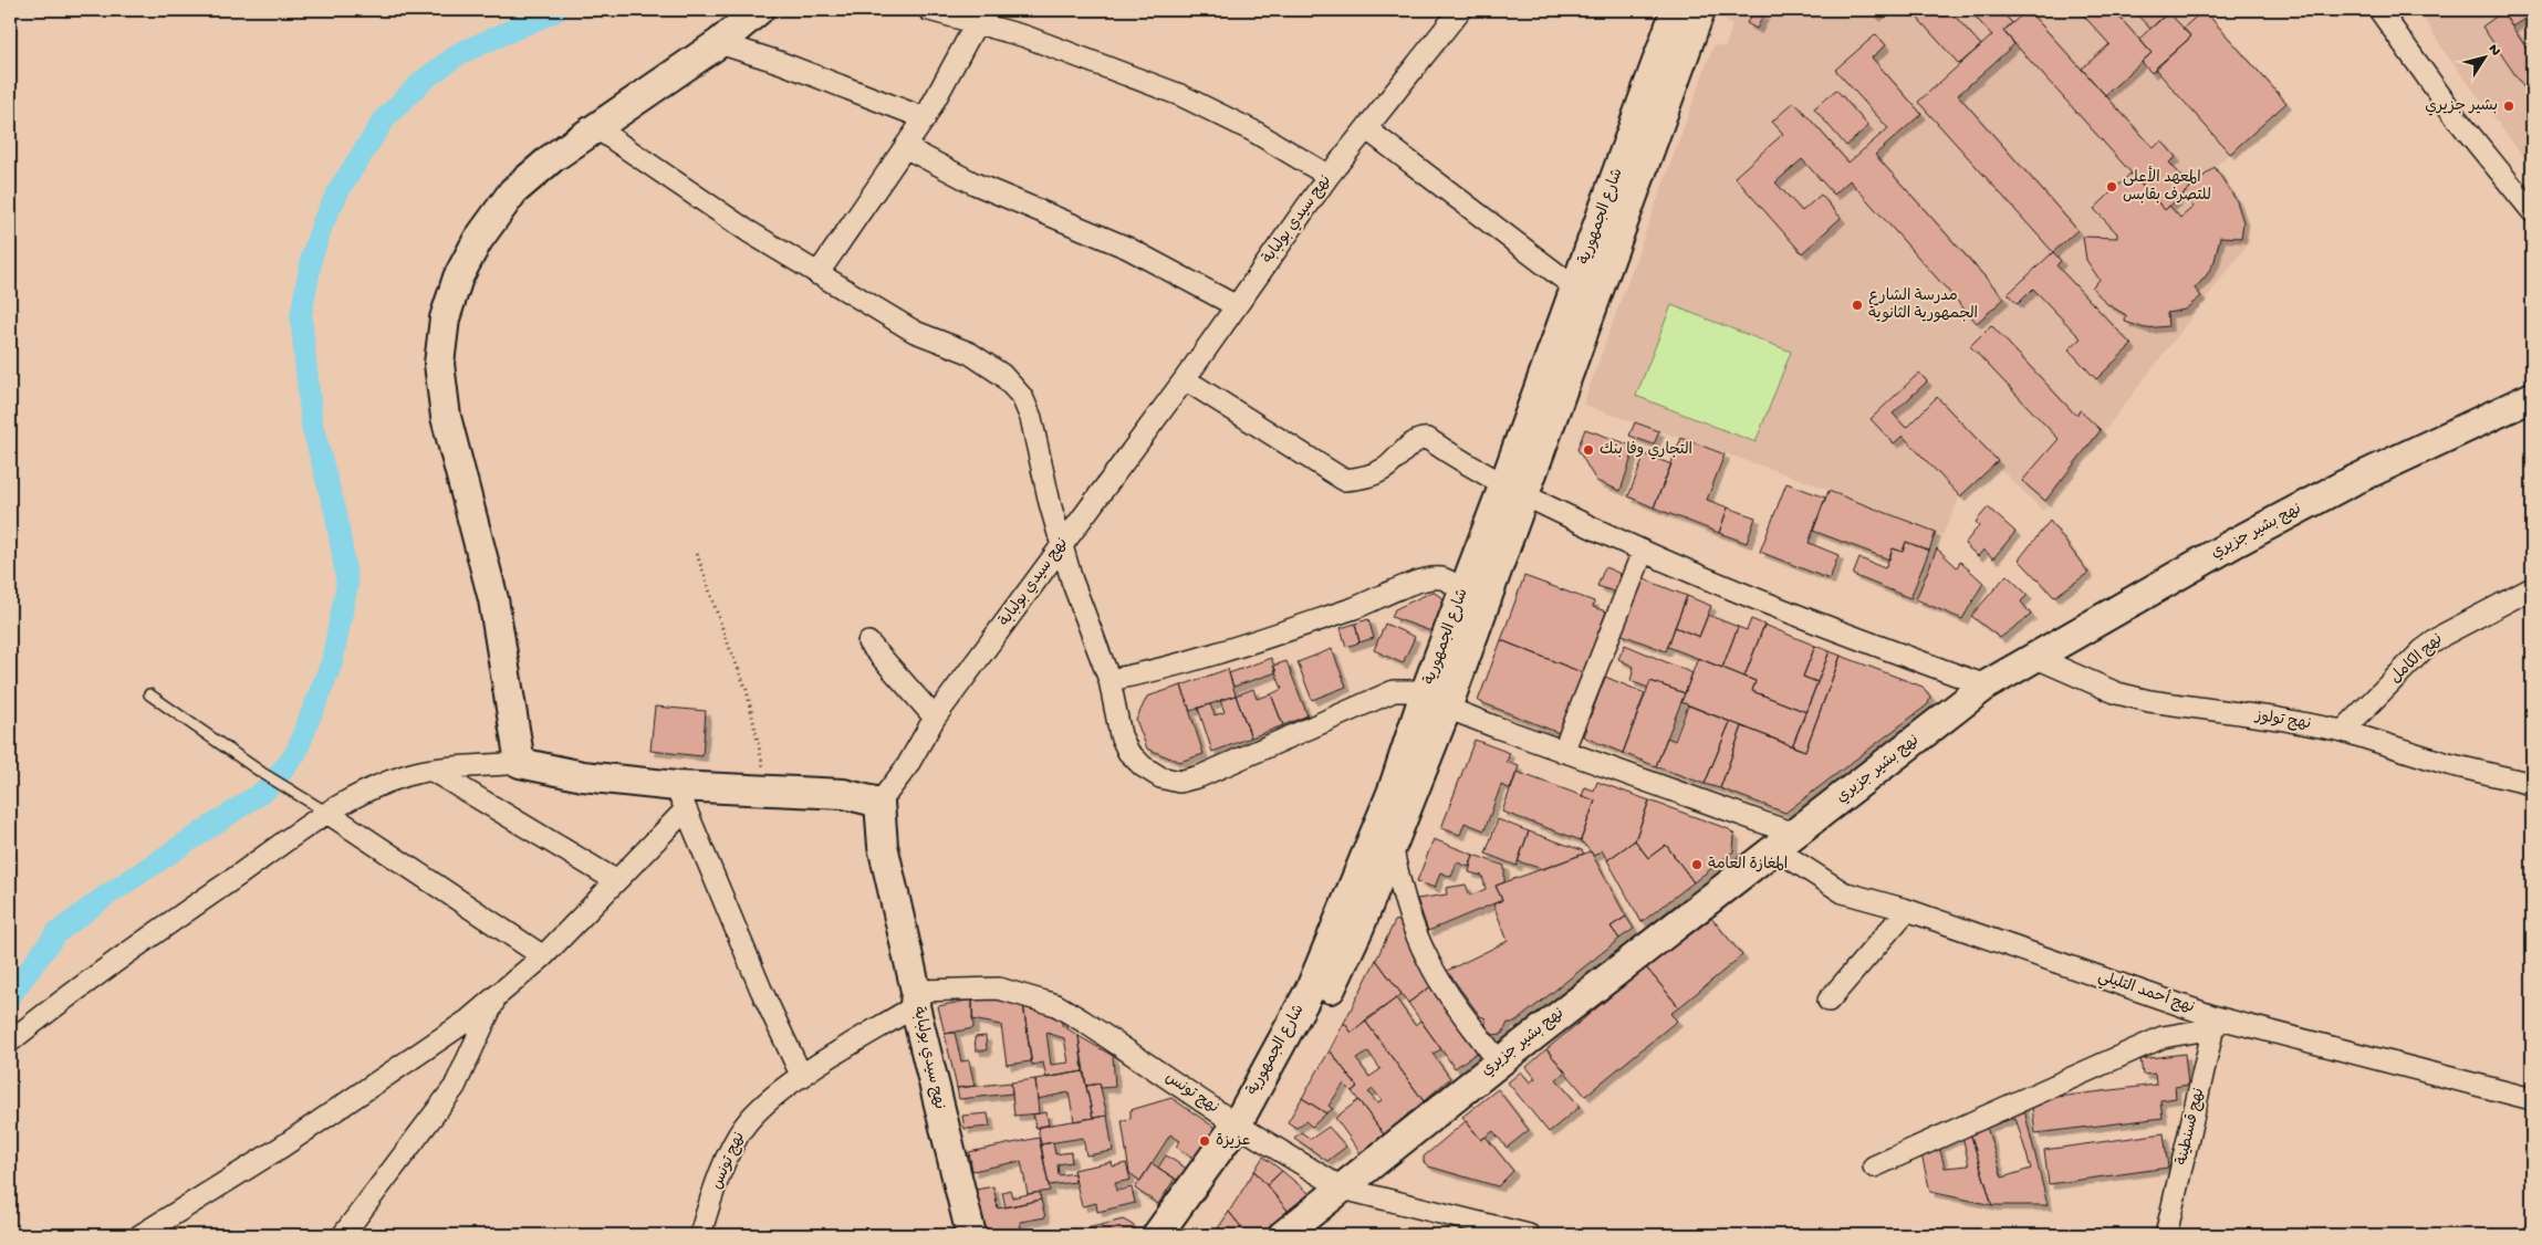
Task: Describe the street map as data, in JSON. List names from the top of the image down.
{
  "streets": {
    "street": [
      "شارع الجمهورية",
      "نهج سيدي بولبابة",
      "نهج بشير جزيري",
      "نهج الكامل",
      "نهج تولوز",
      "نهج أحمد التليلي",
      "نهج تونس",
      "نهج قسنطينة"
    ]
  },
  "crossings": [
    ["شارع الجمهورية", "نهج أحمد التليلي"],
    ["شارع الجمهورية", "نهج تونس"],
    ["نهج سيدي بولبابة", "نهج أحمد التليلي"],
    ["نهج سيدي بولبابة", "نهج تونس"],
    ["نهج بشير جزيري", "نهج تولوز"],
    ["نهج بشير جزيري", "نهج أحمد التليلي"],
    ["نهج بشير جزيري", "نهج تونس"],
    ["نهج الكامل", "نهج تولوز"],
    ["نهج أحمد التليلي", "نهج قسنطينة"]
  ],
  "places": [
    "بشير جزيري",
    "المعهد الأعلى للتصرف بقابس",
    "مدرسة الشارع الجمهورية الثانوية",
    "التجاري وفا بنك",
    "المغازة العامة",
    "عزيزة"
  ],
  "north": "top right"
}
